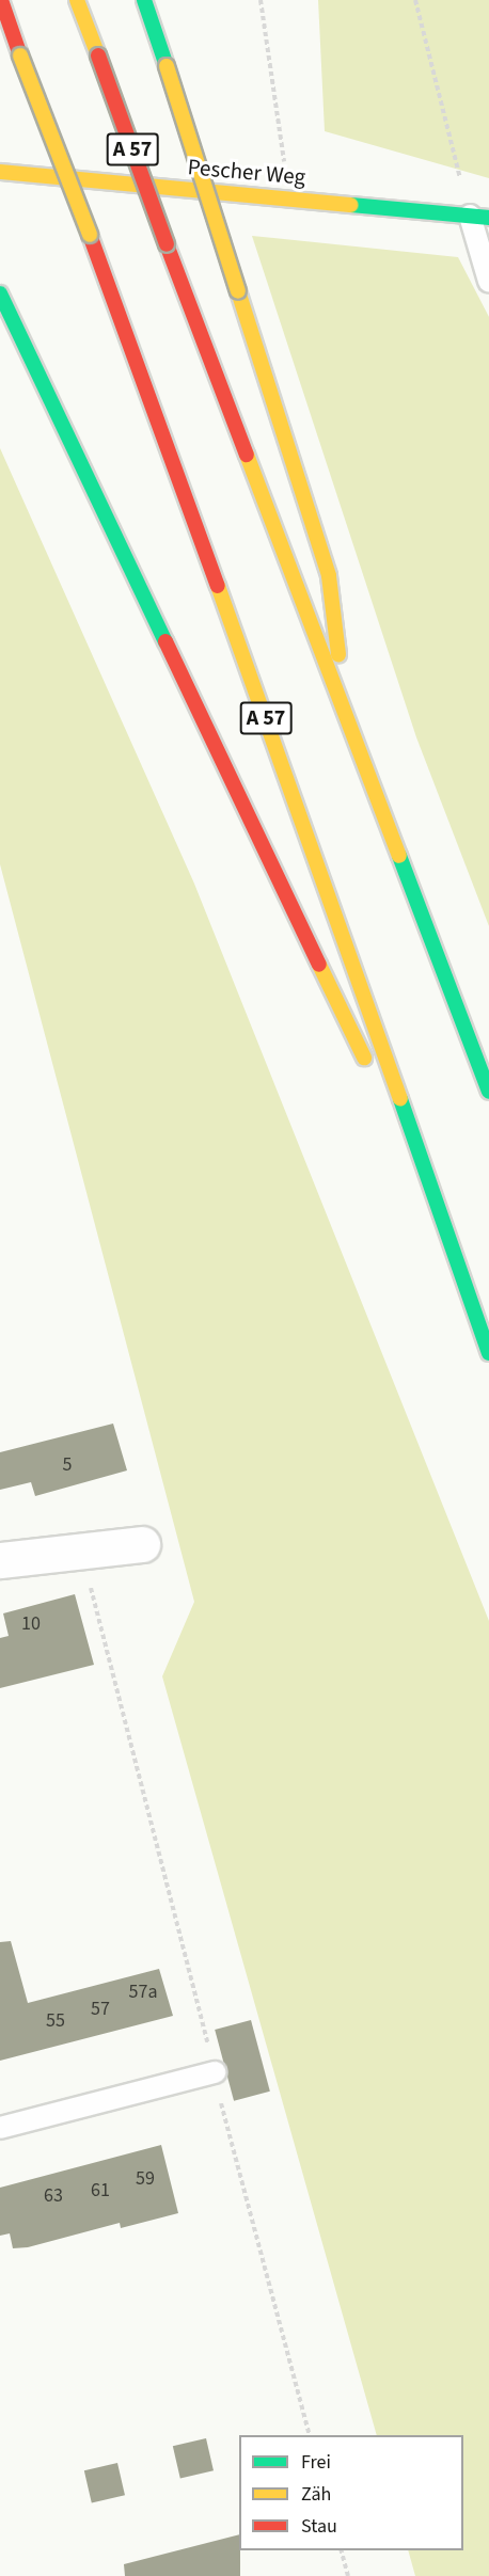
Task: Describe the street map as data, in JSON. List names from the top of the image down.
{
  "streets": {
    "main road": ["A 57", "Pescher Weg"]
  },
  "house_numbers": [
    "5",
    "10",
    "57a",
    "57",
    "55",
    "59",
    "61",
    "63"
  ],
  "legend": ["Frei", "Zäh", "Stau"]
}
